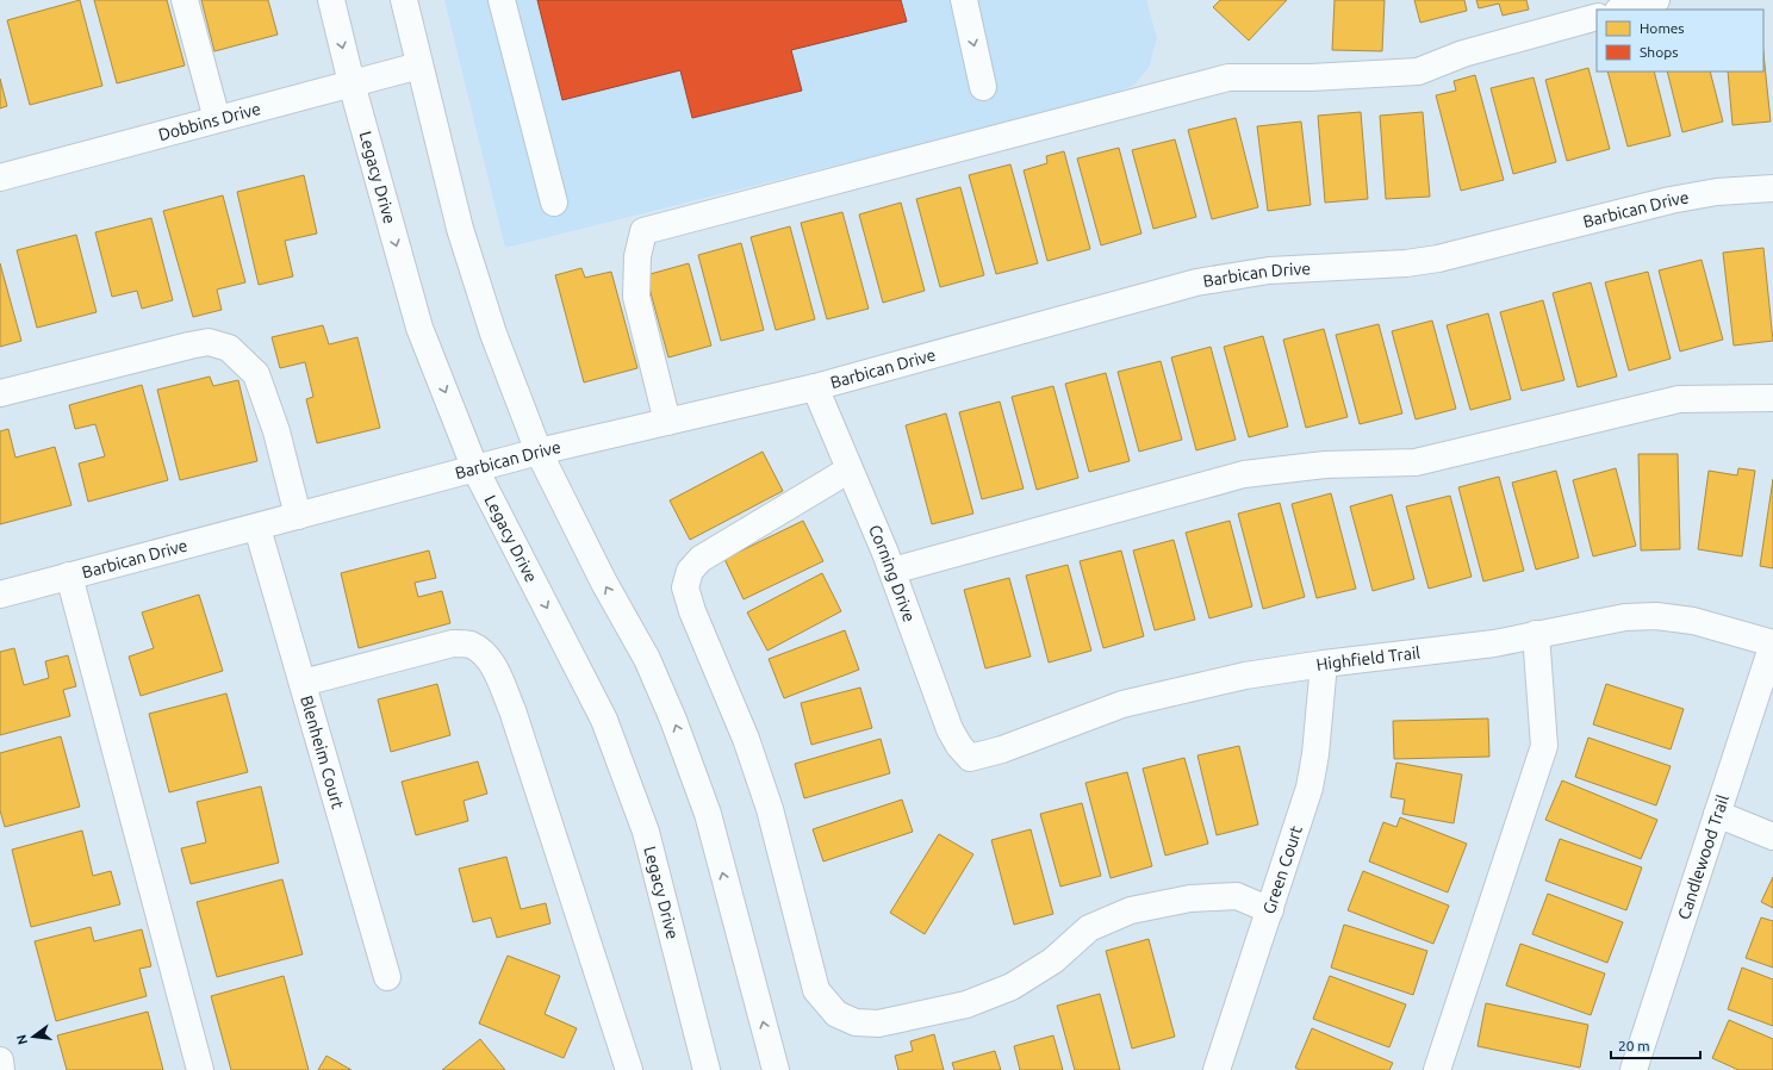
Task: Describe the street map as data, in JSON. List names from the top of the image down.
{
  "streets": {
    "street": [
      "Dobbins Drive",
      "Legacy Drive",
      "Barbican Drive",
      "Corning Drive",
      "Highfield Trail",
      "Blenheim Court",
      "Candlewood Trail",
      "Green Court"
    ]
  },
  "crossings": [
    ["Dobbins Drive", "Legacy Drive"],
    ["Legacy Drive", "Barbican Drive"],
    ["Barbican Drive", "Corning Drive"],
    ["Barbican Drive", "Blenheim Court"],
    ["Corning Drive", "Highfield Trail"],
    ["Highfield Trail", "Candlewood Trail"],
    ["Highfield Trail", "Green Court"]
  ],
  "legend": ["Homes", "Shops"],
  "scale_bar": "20 m",
  "north": "left"
}
